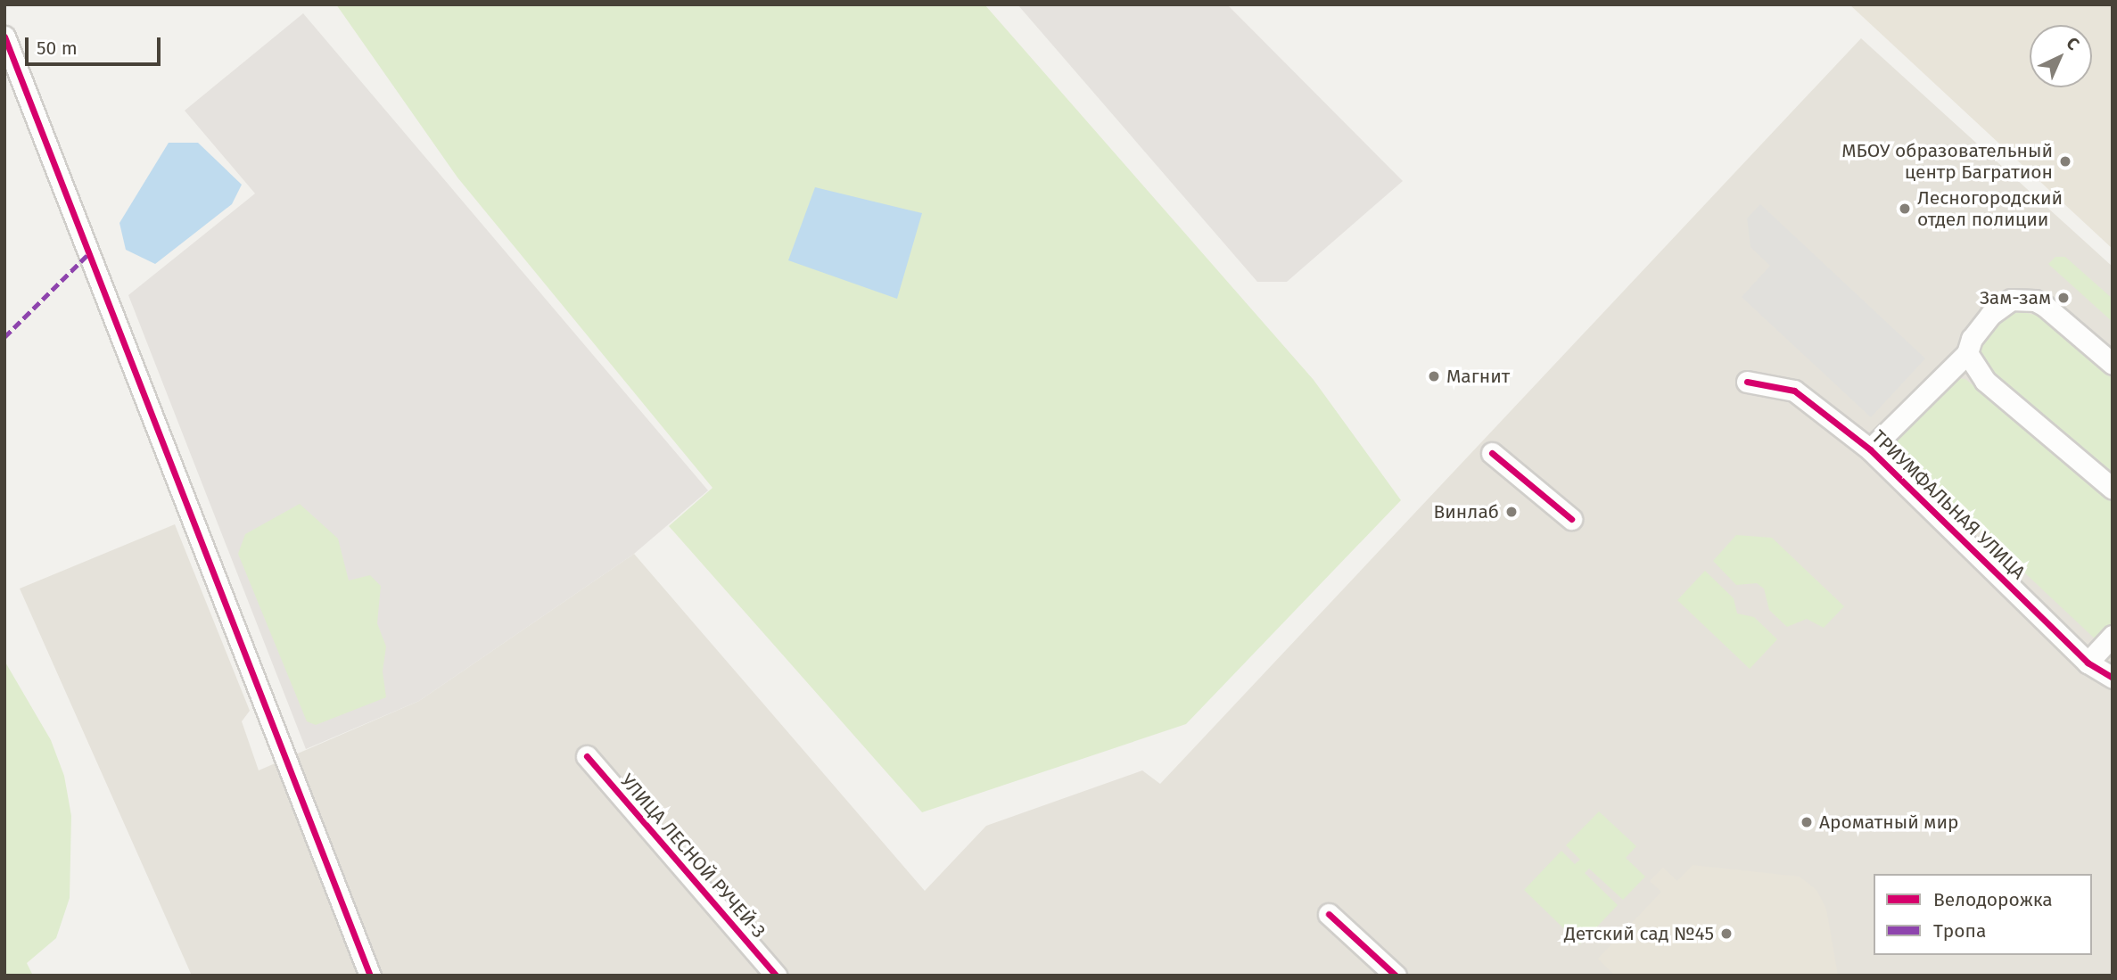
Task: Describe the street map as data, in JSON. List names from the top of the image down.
{
  "streets": {
    "street": ["ТРИУМФАЛЬНАЯ УЛИЦА", "УЛИЦА ЛЕСНОЙ РУЧЕЙ-3"]
  },
  "places": [
    "МБОУ образовательный центр Багратион",
    "Лесногородский отдел полиции",
    "Зам-зам",
    "Магнит",
    "Винлаб",
    "Ароматный мир",
    "Детский сад №45"
  ],
  "legend": ["Велодорожка", "Тропа"],
  "scale_bar": "50 m",
  "north": "top right"
}
